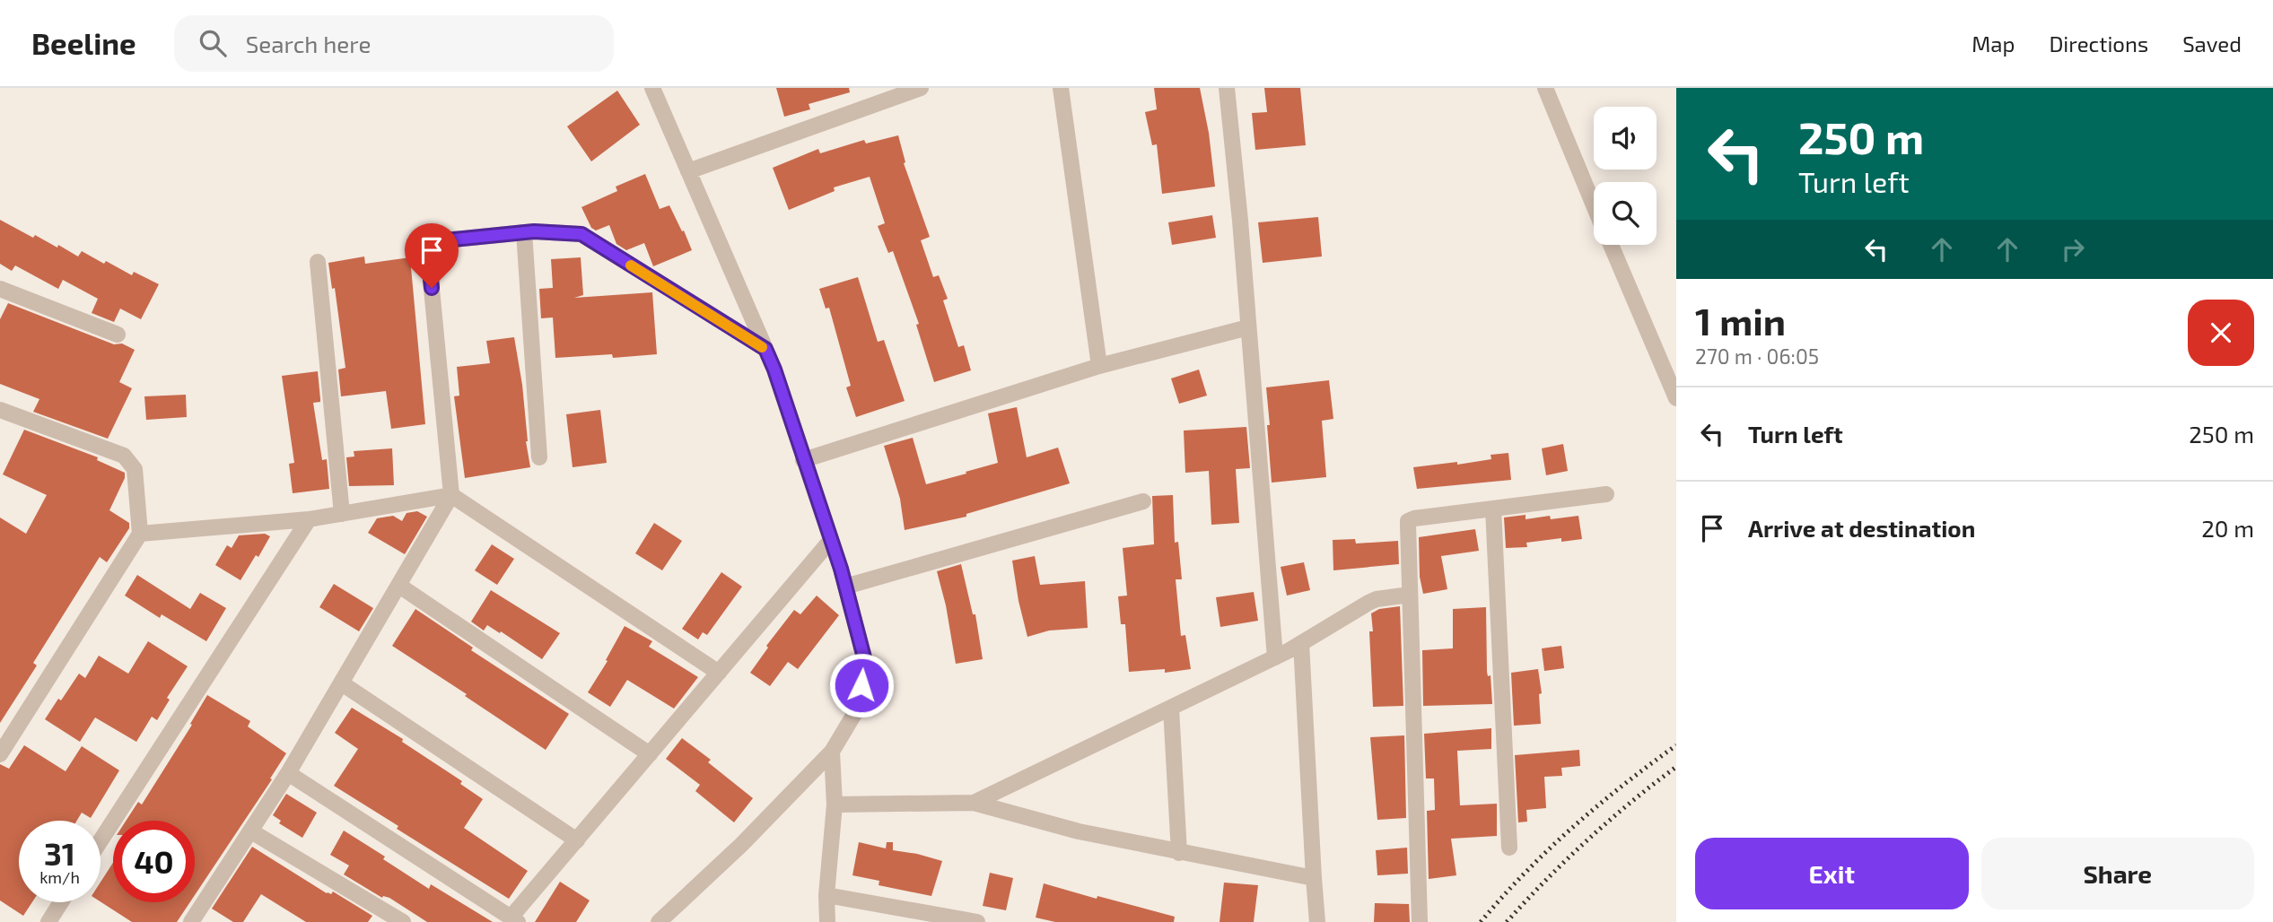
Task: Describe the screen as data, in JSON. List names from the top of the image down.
{
  "page": {
    "header": "Beeline",
    "search": "Search here",
    "nav": ["Map", "Directions", "Saved"],
    "turn": ["250 m", "Turn left"],
    "heading": ["1 min", "270 m · 06:05"],
    "list": [
      {
        "name": "Turn left",
        "value": "250 m"
      },
      {
        "name": "Arrive at destination",
        "value": "20 m"
      }
    ],
    "speed": "31 km/h",
    "limit": "40",
    "buttons": ["Exit", "Share"]
  }
}
